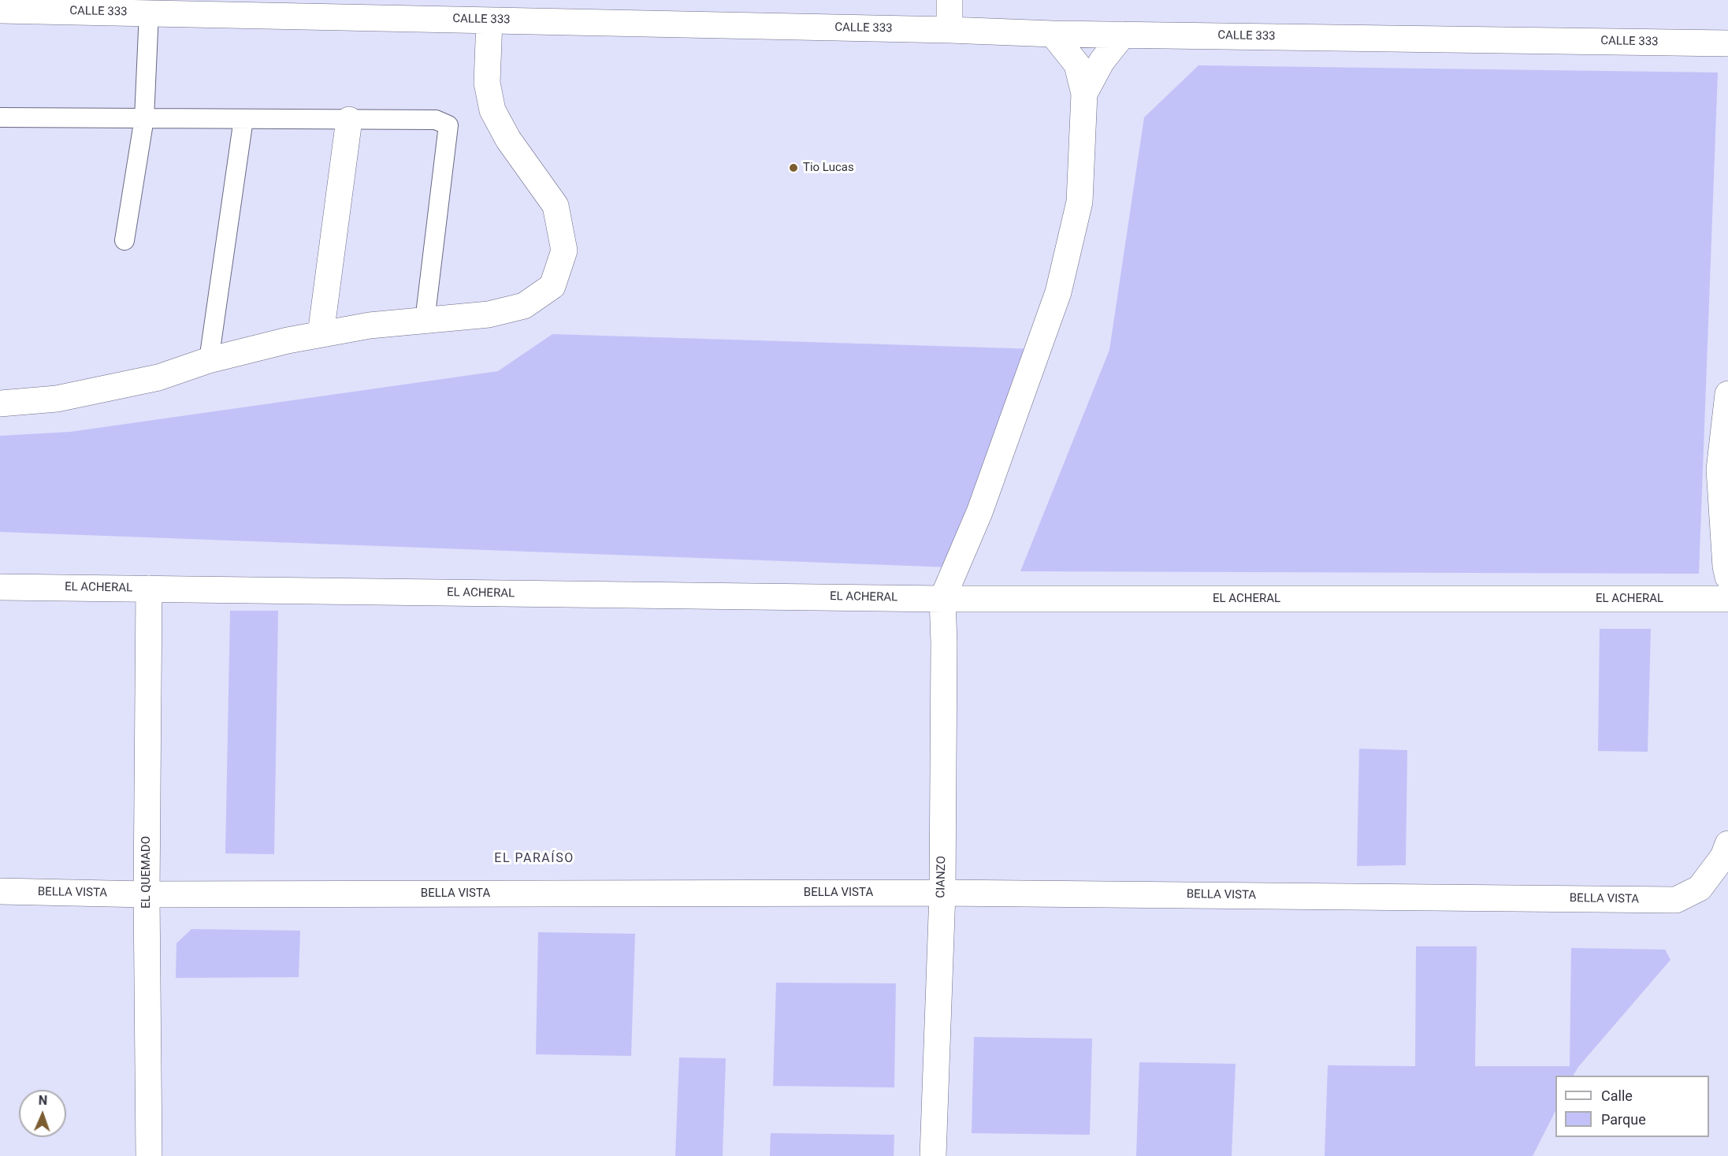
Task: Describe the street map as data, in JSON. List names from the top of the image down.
{
  "streets": {
    "street": [
      "CALLE 333",
      "EL ACHERAL",
      "EL QUEMADO",
      "CIANZO",
      "BELLA VISTA"
    ]
  },
  "crossings": [
    ["EL ACHERAL", "EL QUEMADO"],
    ["EL ACHERAL", "CIANZO"],
    ["EL QUEMADO", "BELLA VISTA"],
    ["CIANZO", "BELLA VISTA"]
  ],
  "districts": ["EL PARAÍSO"],
  "places": ["Tio Lucas"],
  "legend": ["Calle", "Parque"],
  "north": "top"
}
